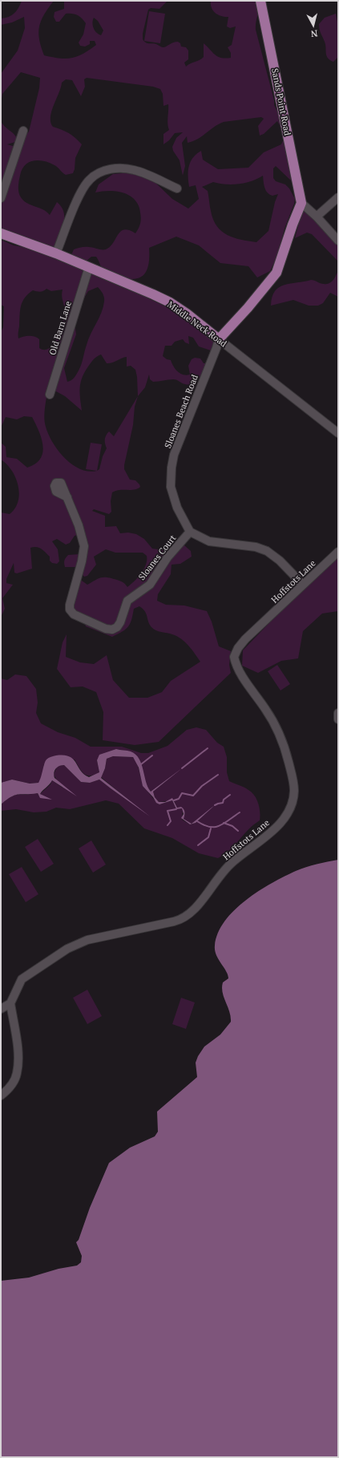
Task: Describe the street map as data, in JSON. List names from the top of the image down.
{
  "streets": {
    "main road": ["Sands Point Road", "Middle Neck Road"],
    "street": [
      "Old Barn Lane",
      "Sloanes Beach Road",
      "Sloanes Court",
      "Hoffstots Lane"
    ]
  },
  "crossings": [
    ["Middle Neck Road", "Old Barn Lane"],
    ["Middle Neck Road", "Sloanes Beach Road"],
    ["Sloanes Beach Road", "Sloanes Court"]
  ],
  "north": "bottom"
}
